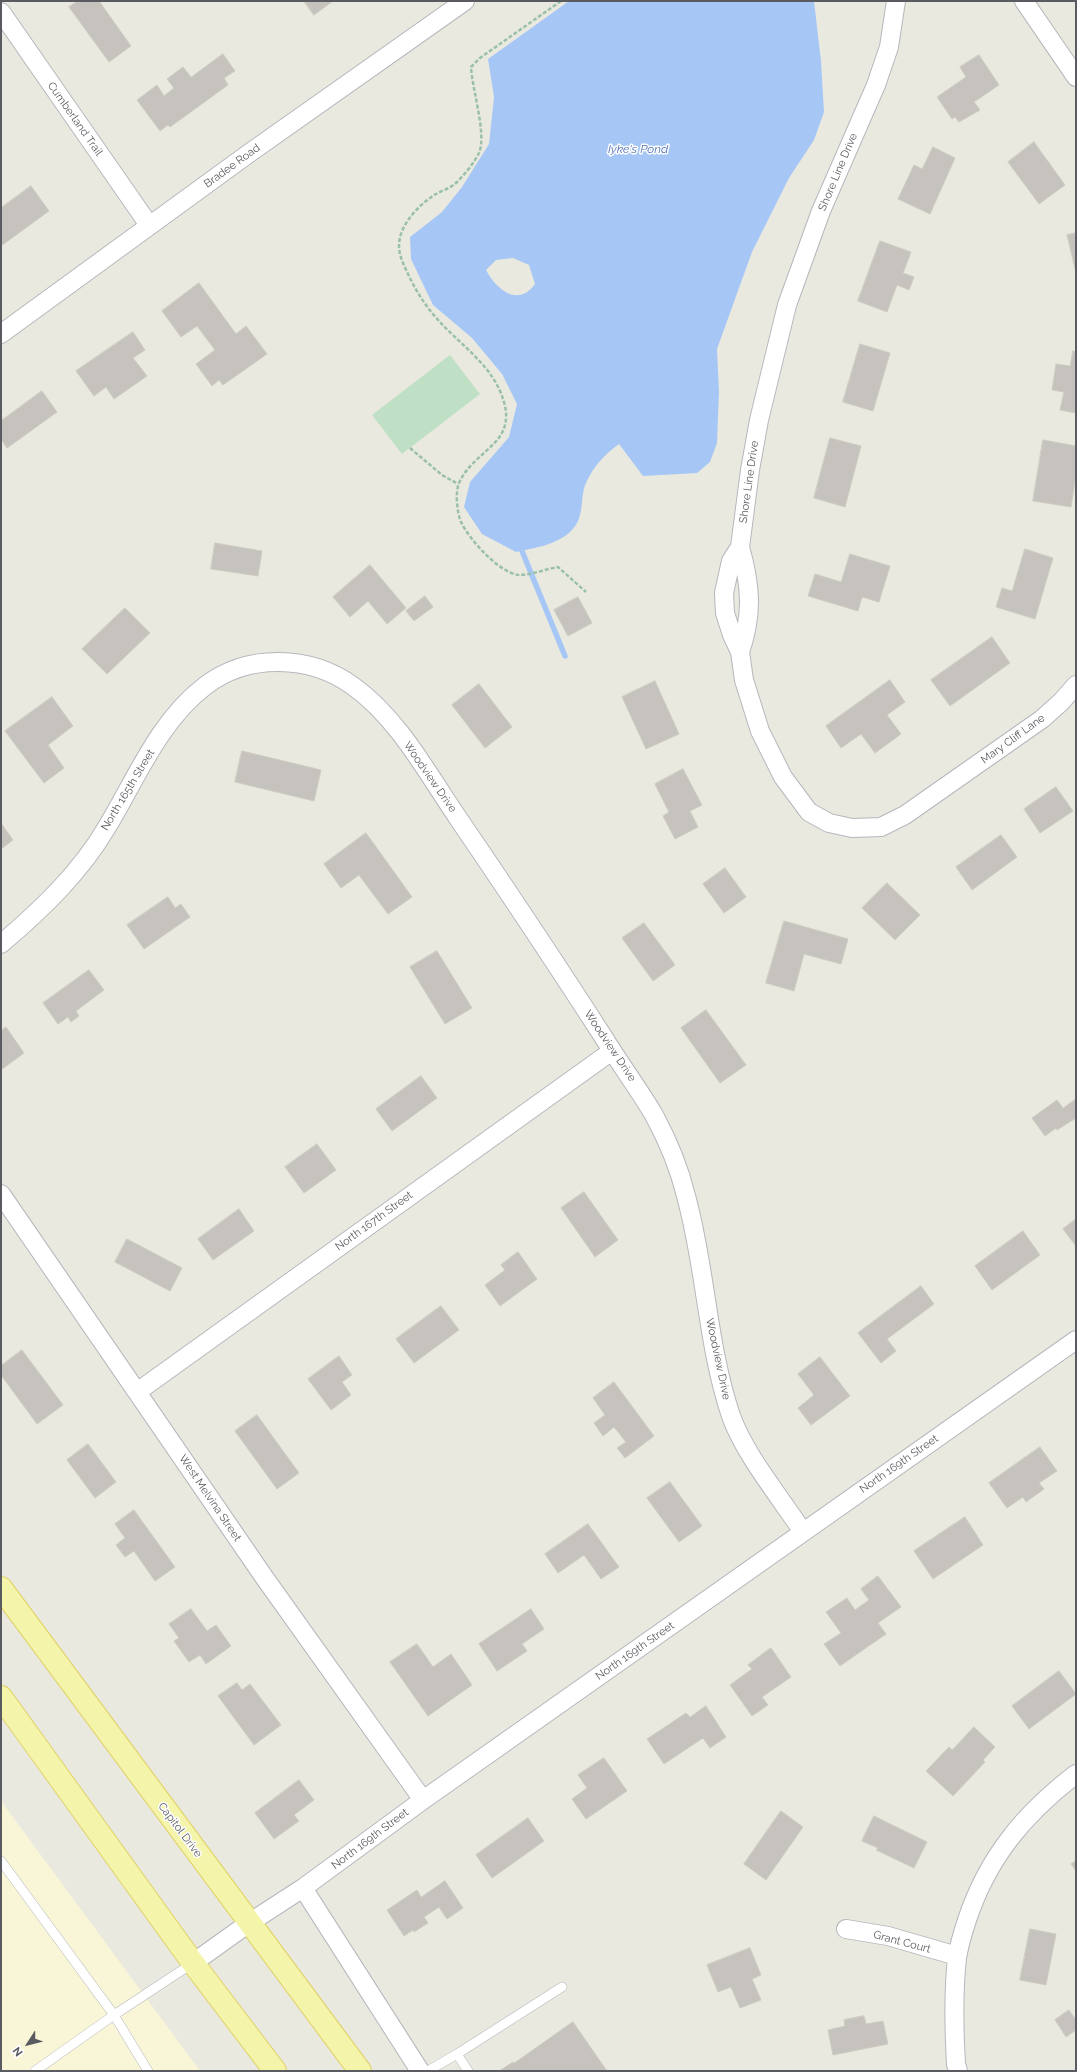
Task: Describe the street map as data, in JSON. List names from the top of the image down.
{
  "streets": {
    "main road": ["Capitol Drive"],
    "street": [
      "Cumberland Trail",
      "Bradee Road",
      "Shore Line Drive",
      "Mary Cliff Lane",
      "Woodview Drive",
      "North 165th Street",
      "North 167th Street",
      "North 169th Street",
      "West Melvina Street",
      "Grant Court"
    ]
  },
  "crossings": [
    ["Cumberland Trail", "Bradee Road"],
    ["Shore Line Drive", "Mary Cliff Lane"],
    ["Woodview Drive", "North 165th Street"],
    ["Woodview Drive", "North 167th Street"],
    ["Woodview Drive", "North 169th Street"],
    ["North 167th Street", "West Melvina Street"],
    ["North 169th Street", "West Melvina Street"],
    ["North 169th Street", "Capitol Drive"]
  ],
  "water": ["Iyke's Pond"],
  "north": "bottom left"
}
